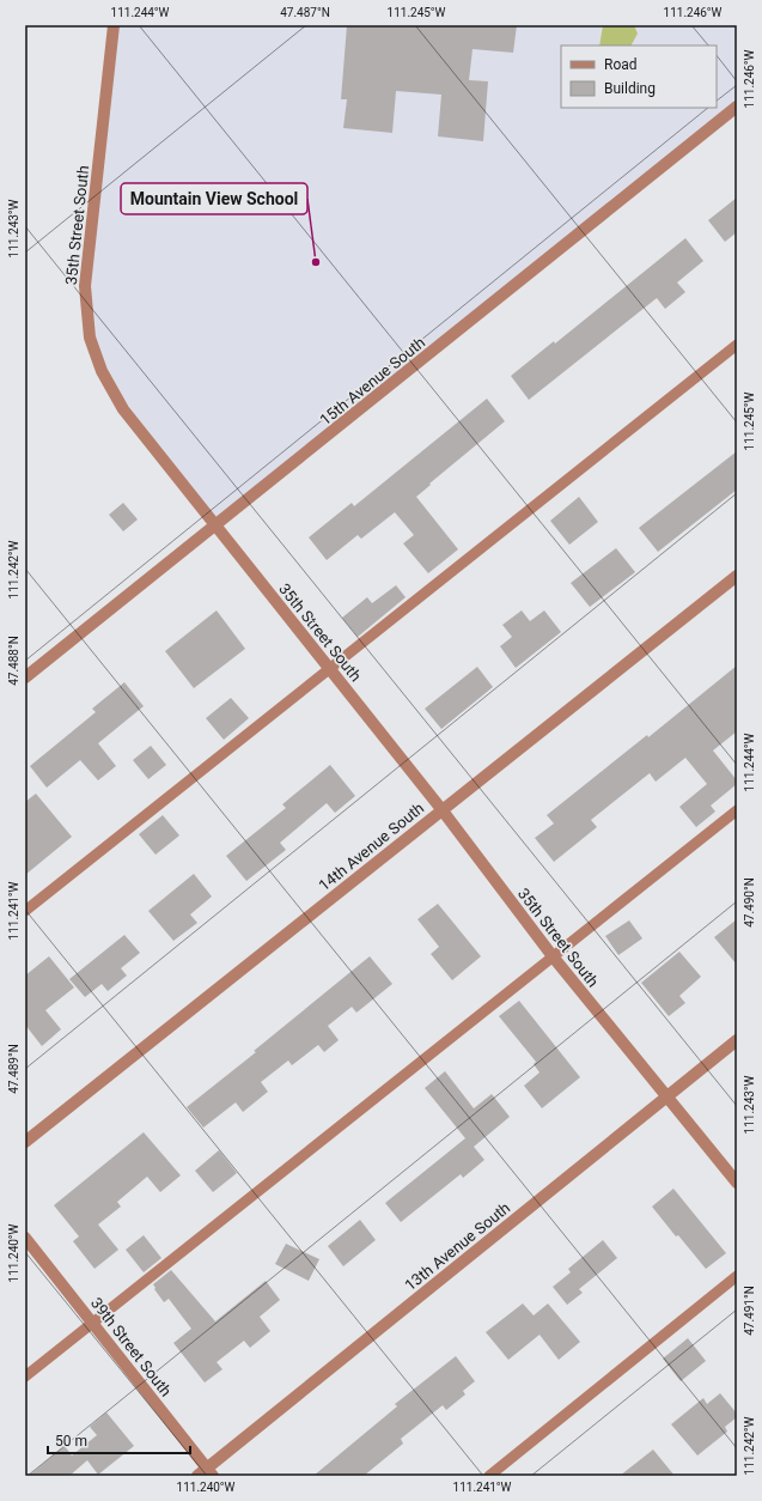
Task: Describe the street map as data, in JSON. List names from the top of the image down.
{
  "streets": {
    "street": [
      "35th Street South",
      "15th Avenue South",
      "14th Avenue South",
      "13th Avenue South",
      "39th Street South"
    ]
  },
  "crossings": [
    ["35th Street South", "15th Avenue South"],
    ["35th Street South", "14th Avenue South"],
    ["35th Street South", "13th Avenue South"],
    ["13th Avenue South", "39th Street South"]
  ],
  "places": ["Mountain View School"],
  "legend": ["Road", "Building"],
  "scale_bar": "50 m",
  "coordinates": [
    "111.244°W",
    "47.487°N",
    "111.245°W",
    "111.246°W",
    "111.243°W",
    "111.242°W",
    "47.488°N",
    "47.490°N",
    "111.241°W",
    "47.489°N",
    "111.240°W",
    "47.491°N"
  ]
}
